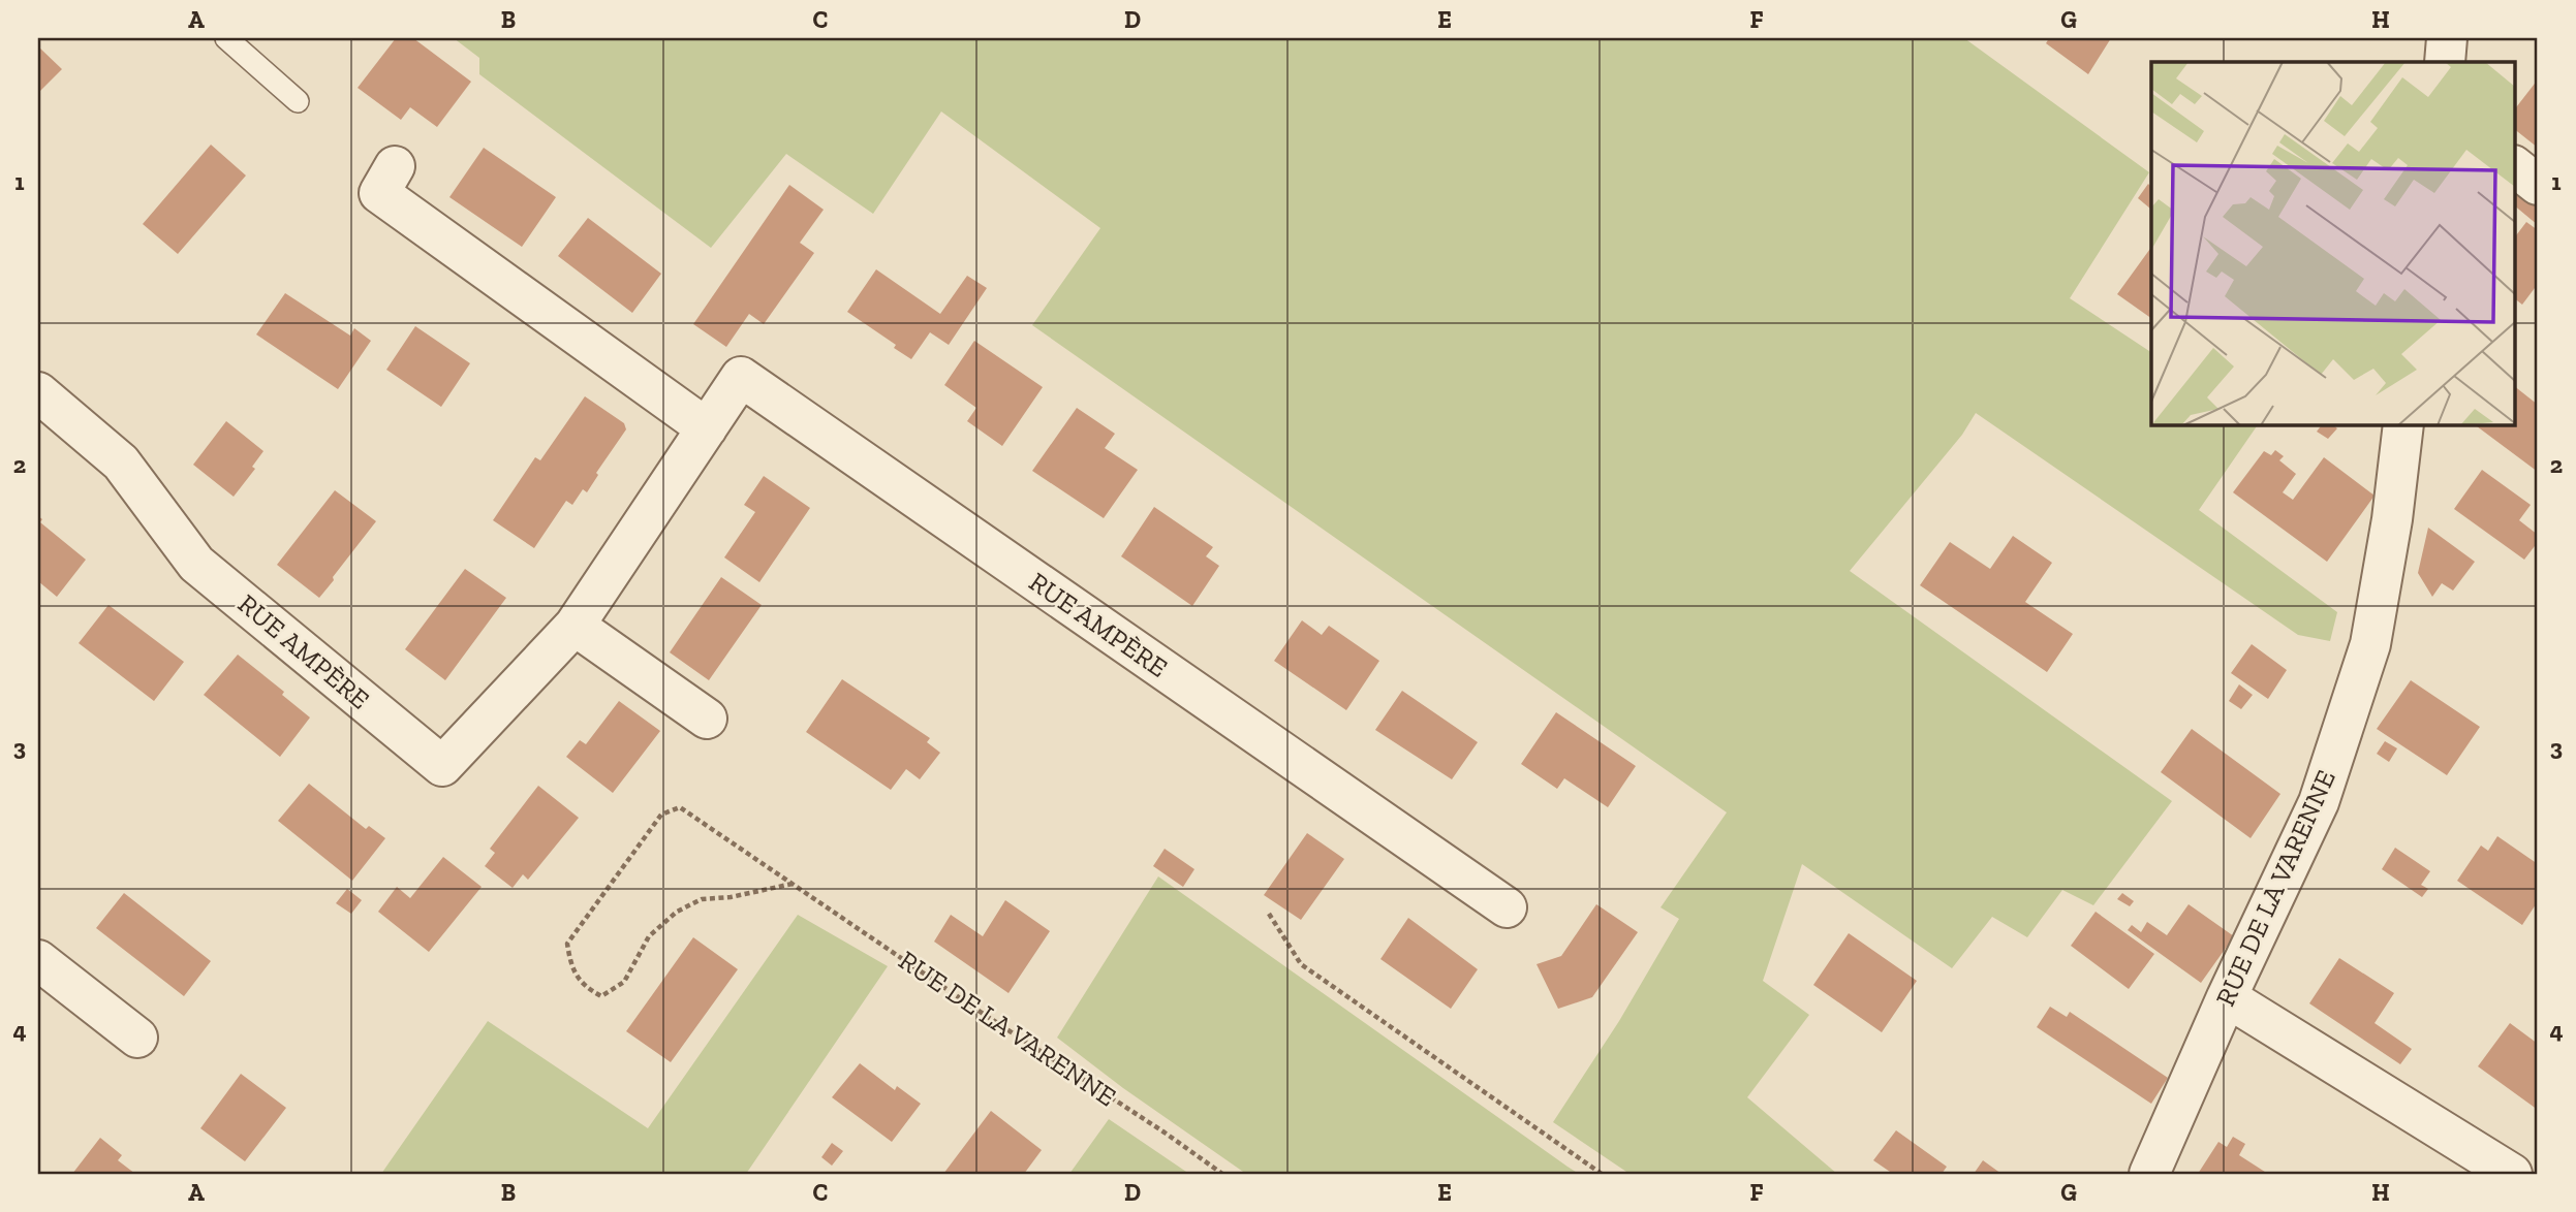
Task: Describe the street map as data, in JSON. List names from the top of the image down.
{
  "streets": {
    "street": ["RUE AMPÈRE", "RUE DE LA VARENNE"]
  },
  "grid": {
    "columns": [
      "A",
      "B",
      "C",
      "D",
      "E",
      "F",
      "G",
      "H"
    ],
    "rows": [
      "1",
      "2",
      "3",
      "4"
    ]
  }
}
